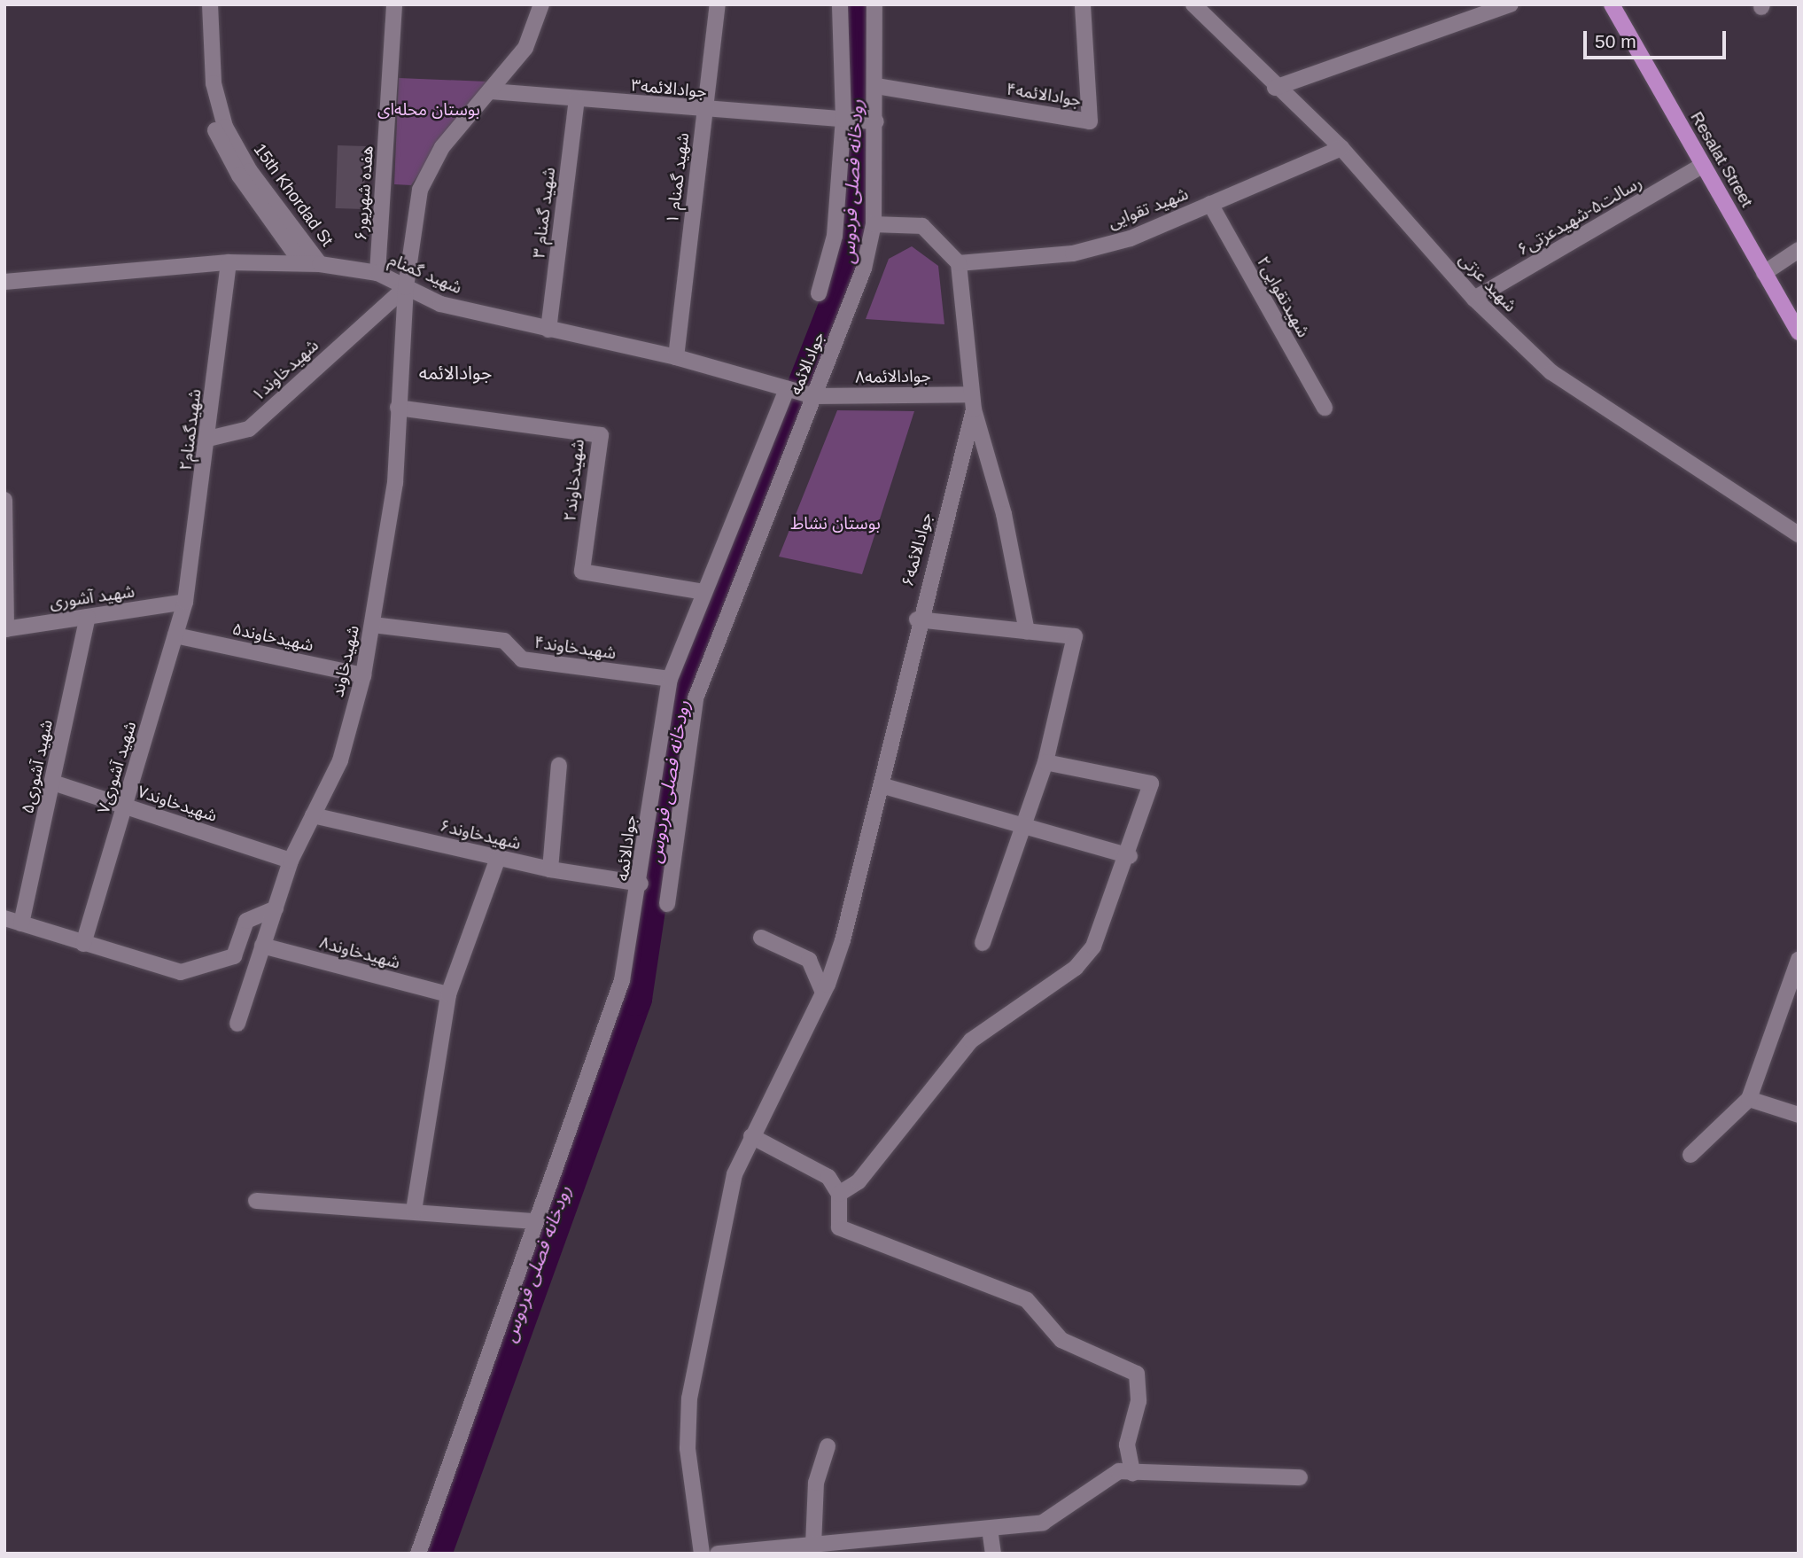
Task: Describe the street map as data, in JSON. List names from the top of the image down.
{
  "streets": {
    "main road": ["Resalat Street"],
    "street": [
      "جوادالائمه۳",
      "جوادالائمه۴",
      "شهید گمنام ۱",
      "هفده شهریور۶",
      "15th Khordad St",
      "شهید تقوایی",
      "شهید گمنام ۳",
      "رسالت۵-شهیدعزتی۶",
      "شهید گمنام",
      "شهید عزتی",
      "شهیدتقوایی۲",
      "جوادالائمه",
      "شهیدخاوند۱",
      "جوادالائمه۸",
      "شهیدگمنام۲",
      "شهیدخاوند۲",
      "جوادالائمه۶",
      "شهید آشوری",
      "شهیدخاوند۵",
      "شهیدخاوند۴",
      "شهیدخاوند",
      "شهید آشوری۵",
      "شهید آشوری۷",
      "شهیدخاوند۷",
      "شهیدخاوند۶",
      "شهیدخاوند۸"
    ]
  },
  "crossings": [
    ["جوادالائمه۳", "شهید گمنام ۱"],
    ["جوادالائمه۳", "شهید گمنام ۳"],
    ["جوادالائمه۳", "جوادالائمه"],
    ["جوادالائمه۳", "شهیدخاوند"],
    ["جوادالائمه۴", "جوادالائمه"],
    ["Resalat Street", "رسالت۵-شهیدعزتی۶"],
    ["شهید گمنام ۱", "شهید گمنام"],
    ["هفده شهریور۶", "شهید گمنام"],
    ["15th Khordad St", "شهید گمنام"],
    ["شهید تقوایی", "شهید عزتی"],
    ["شهید تقوایی", "شهیدتقوایی۲"],
    ["شهید تقوایی", "جوادالائمه۶"],
    ["شهید گمنام ۳", "شهید گمنام"],
    ["رسالت۵-شهیدعزتی۶", "شهید عزتی"],
    ["شهید گمنام", "جوادالائمه"],
    ["شهید گمنام", "شهیدخاوند۱"],
    ["شهید گمنام", "جوادالائمه۸"],
    ["شهید گمنام", "شهیدگمنام۲"],
    ["شهید گمنام", "شهیدخاوند"],
    ["جوادالائمه", "جوادالائمه۸"],
    ["جوادالائمه", "شهیدخاوند۲"],
    ["جوادالائمه", "شهیدخاوند۴"],
    ["جوادالائمه", "شهیدخاوند۶"],
    ["شهیدخاوند۱", "شهیدگمنام۲"],
    ["شهیدخاوند۱", "شهیدخاوند"],
    ["جوادالائمه۸", "جوادالائمه۶"],
    ["شهیدگمنام۲", "شهید آشوری"],
    ["شهیدگمنام۲", "شهید آشوری۷"],
    ["شهیدخاوند۲", "شهیدخاوند"],
    ["شهید آشوری", "شهید آشوری۵"],
    ["شهید آشوری", "شهید آشوری۷"],
    ["شهیدخاوند۵", "شهیدخاوند"],
    ["شهیدخاوند۵", "شهید آشوری۷"],
    ["شهیدخاوند۴", "شهیدخاوند"],
    ["شهیدخاوند", "شهیدخاوند۷"],
    ["شهیدخاوند", "شهیدخاوند۶"],
    ["شهیدخاوند", "شهیدخاوند۸"],
    ["شهید آشوری۵", "شهیدخاوند۷"],
    ["شهید آشوری۷", "شهیدخاوند۷"]
  ],
  "districts": ["جوادالائمه"],
  "water": ["رودخانه فصلی فردوس"],
  "parks": ["بوستان محله‌ای", "بوستان نشاط"],
  "scale_bar": "50 m"
}
